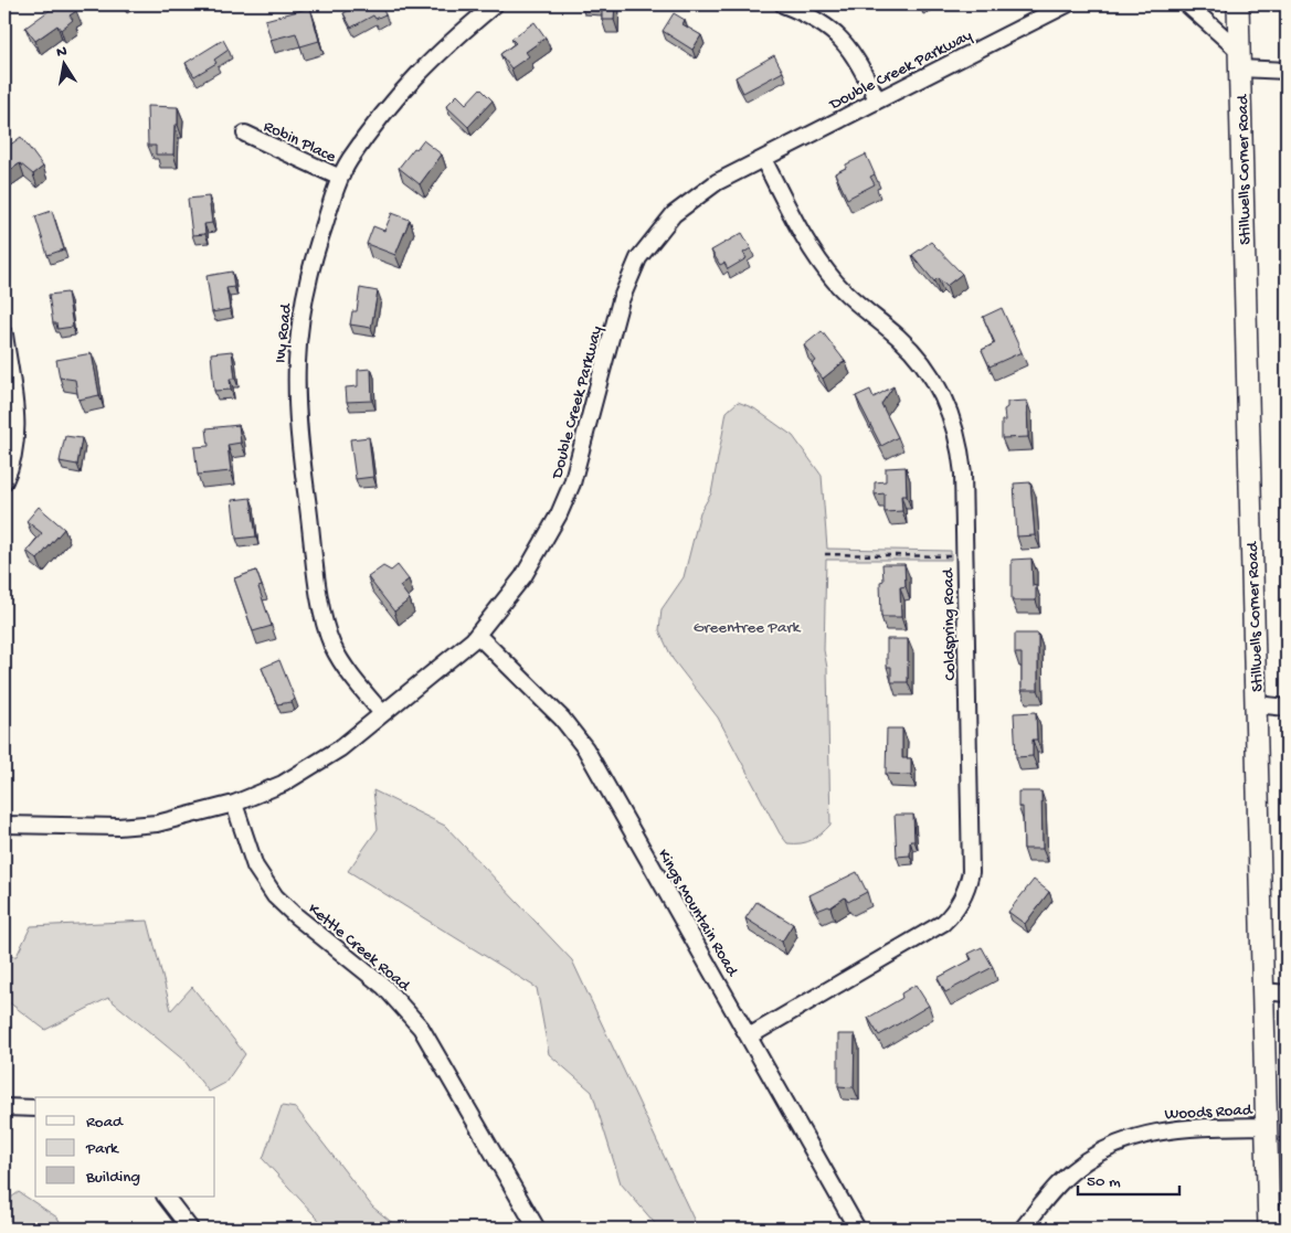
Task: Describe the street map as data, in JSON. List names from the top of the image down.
{
  "streets": {
    "street": [
      "Double Creek Parkway",
      "Robin Place",
      "Stillwells Corner Road",
      "Ivy Road",
      "Coldspring Road",
      "Kings Mountain Road",
      "Kettle Creek Road",
      "Woods Road"
    ]
  },
  "crossings": [
    ["Double Creek Parkway", "Ivy Road"],
    ["Double Creek Parkway", "Coldspring Road"],
    ["Double Creek Parkway", "Kings Mountain Road"],
    ["Double Creek Parkway", "Kettle Creek Road"],
    ["Robin Place", "Ivy Road"],
    ["Stillwells Corner Road", "Woods Road"],
    ["Coldspring Road", "Kings Mountain Road"]
  ],
  "parks": ["Greentree Park"],
  "legend": ["Road", "Park", "Building"],
  "scale_bar": "50 m",
  "north": "top"
}
